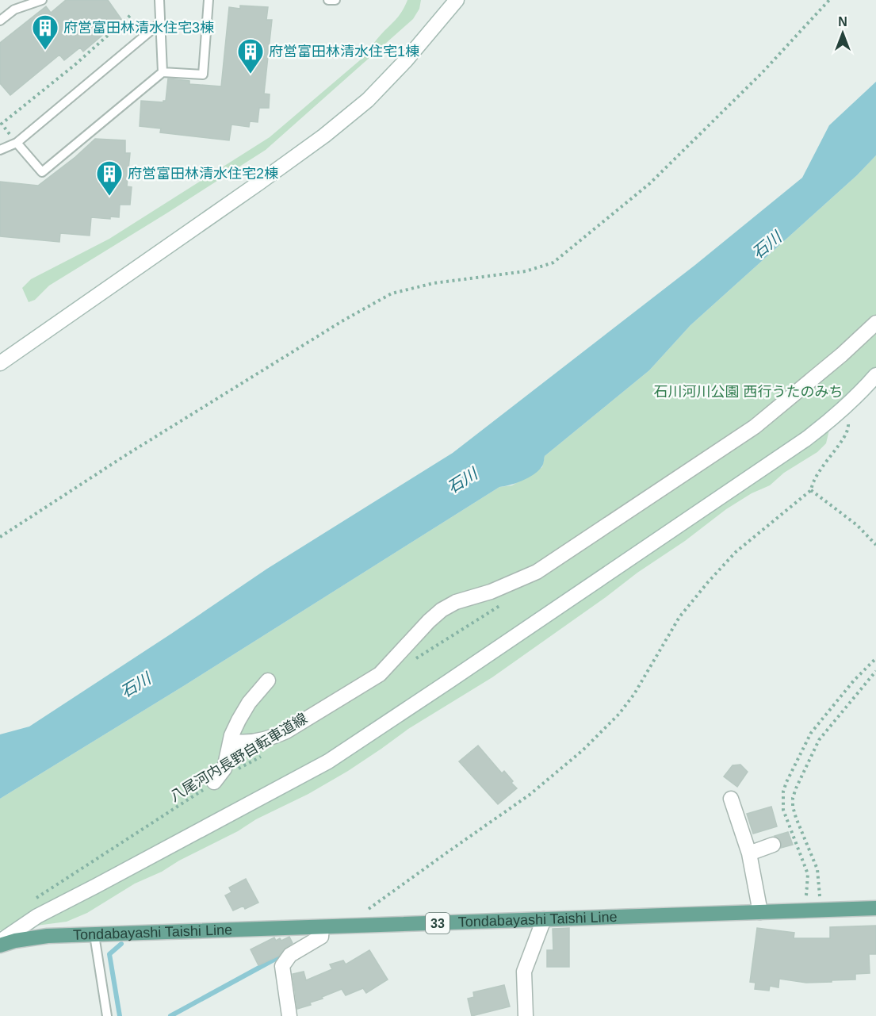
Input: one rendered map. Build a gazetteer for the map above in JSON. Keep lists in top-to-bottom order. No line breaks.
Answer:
{"streets":{"main road":["Tondabayashi Taishi Line","33"],"path":["八尾河内長野自転車道線"]},"water":["石川"],"parks":["石川河川公園 西行うたのみち"],"places":{"building":["府営富田林清水住宅3棟","府営富田林清水住宅1棟","府営富田林清水住宅2棟"]},"north":"top"}
